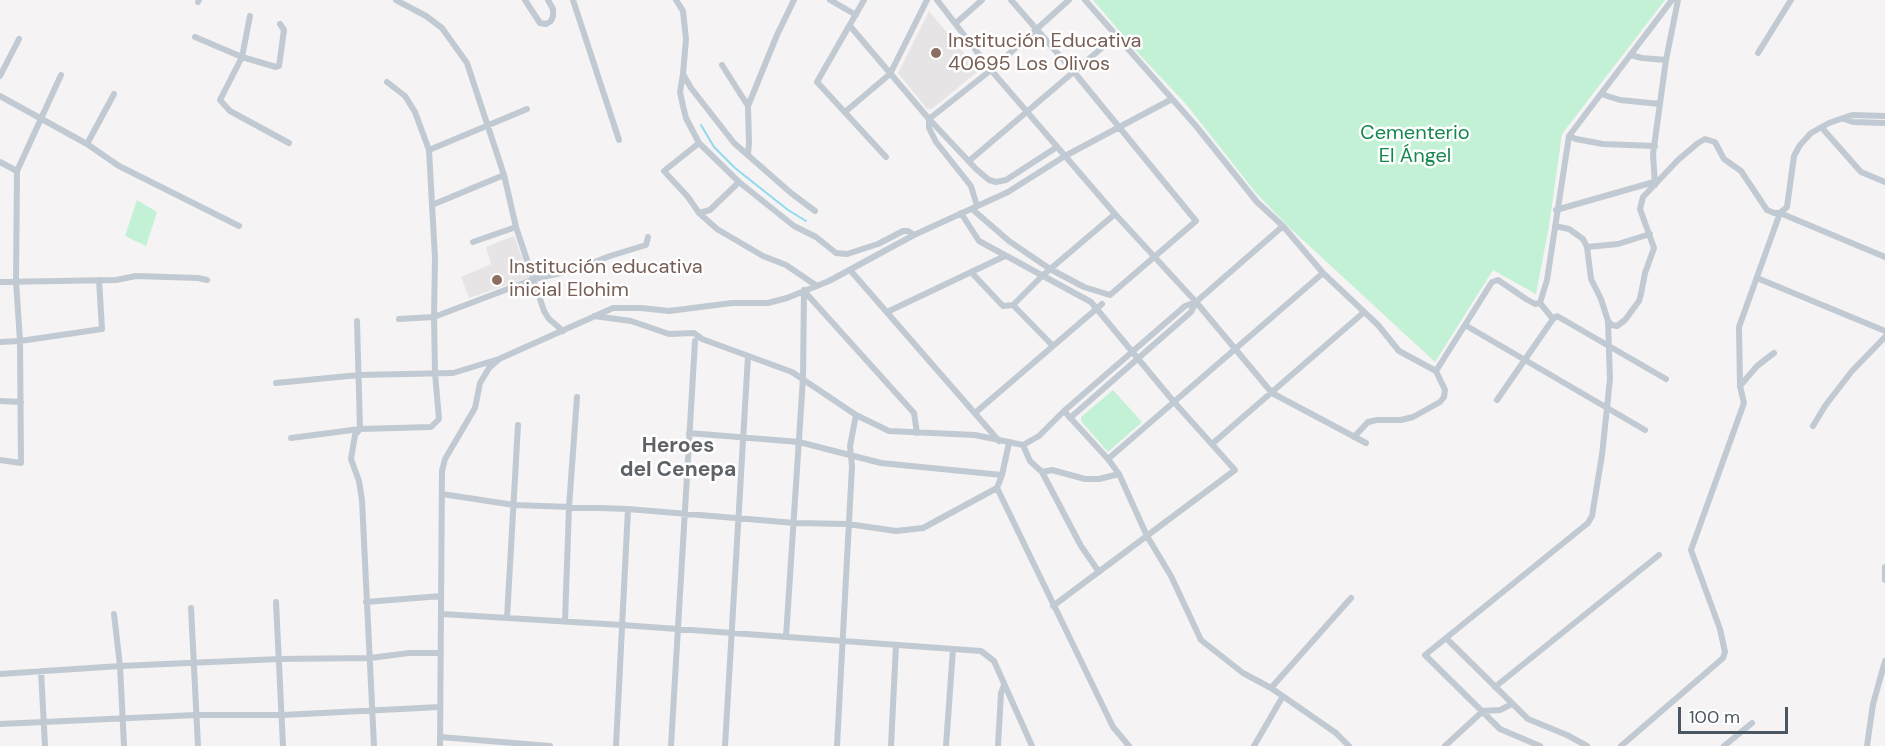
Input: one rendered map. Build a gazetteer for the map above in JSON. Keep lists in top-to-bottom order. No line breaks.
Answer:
{"districts":["Heroes del Cenepa"],"parks":["Cementerio El Ángel"],"places":["Institución Educativa 40695 Los Olivos","Institución educativa inicial Elohim"],"scale_bar":"100 m"}
